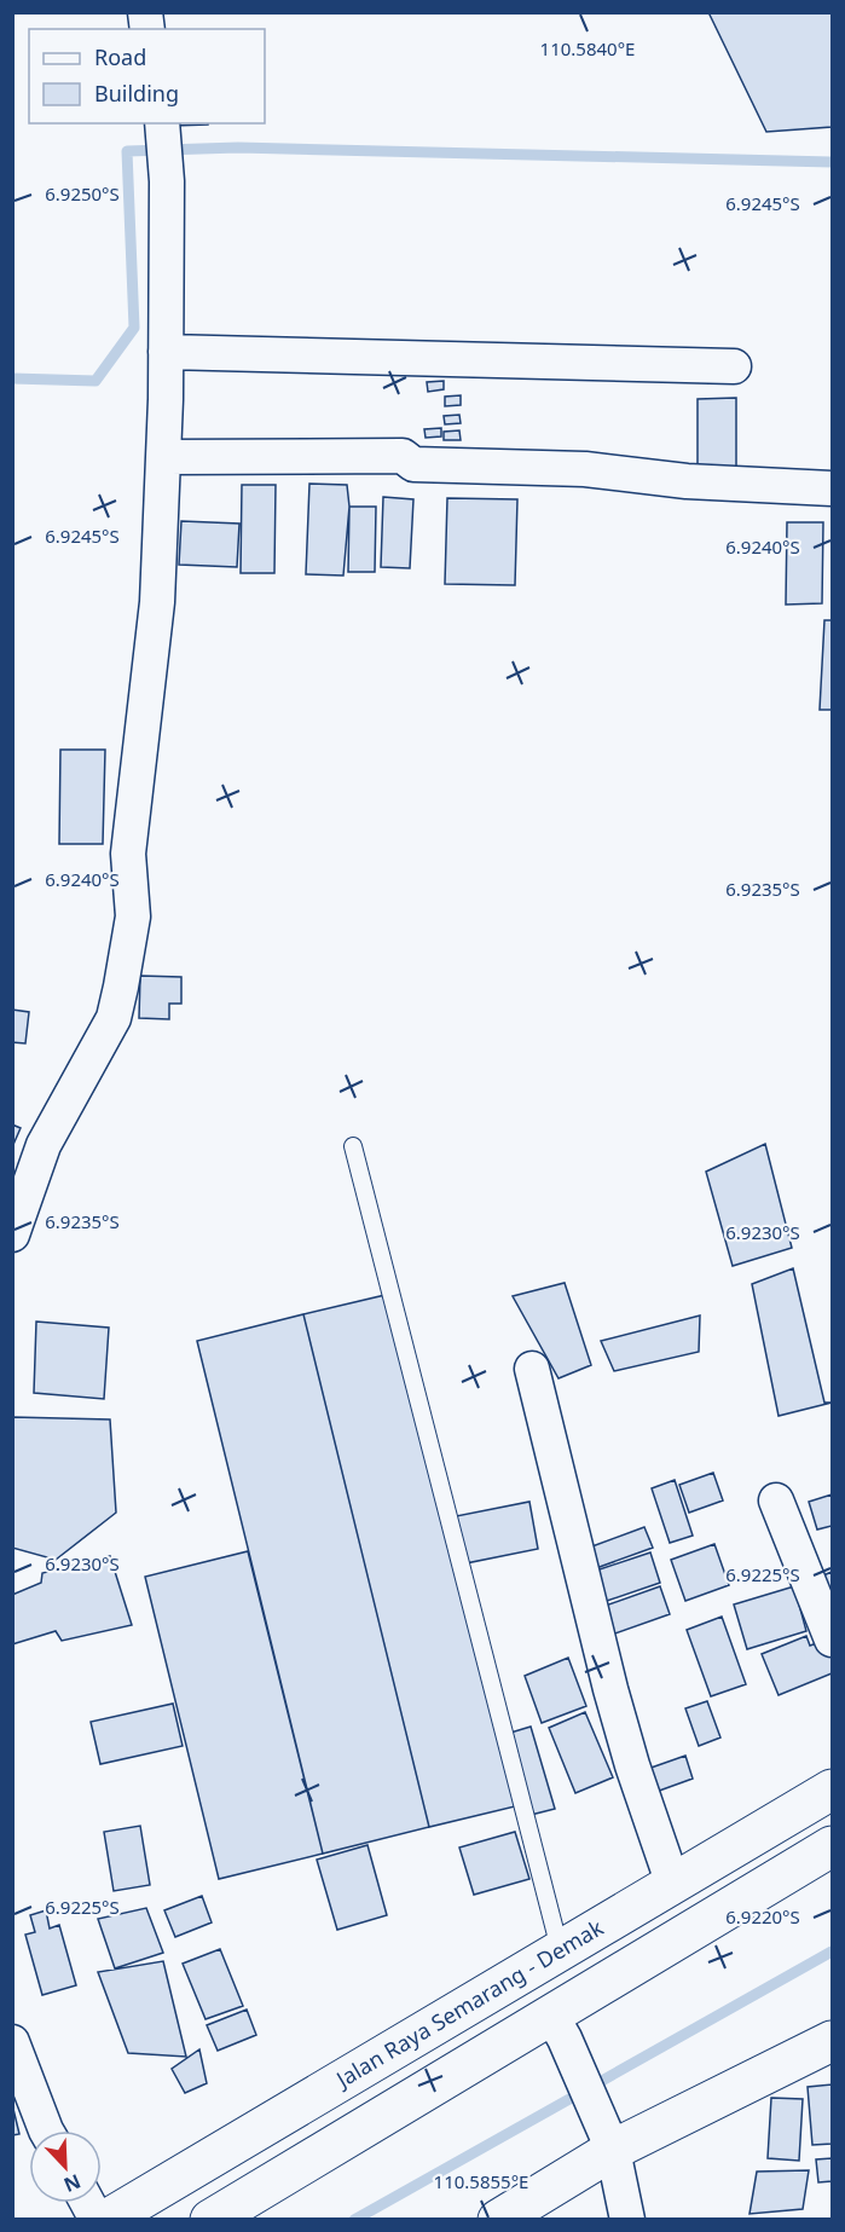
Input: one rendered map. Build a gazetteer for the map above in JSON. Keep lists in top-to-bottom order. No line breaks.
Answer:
{"streets":{"main road":["Jalan Raya Semarang - Demak"]},"legend":["Road","Building"],"north":"bottom right","coordinates":["110.5840°E","6.9250°S","6.9245°S","6.9240°S","6.9235°S","6.9230°S","6.9225°S","6.9220°S","110.5855°E"]}
